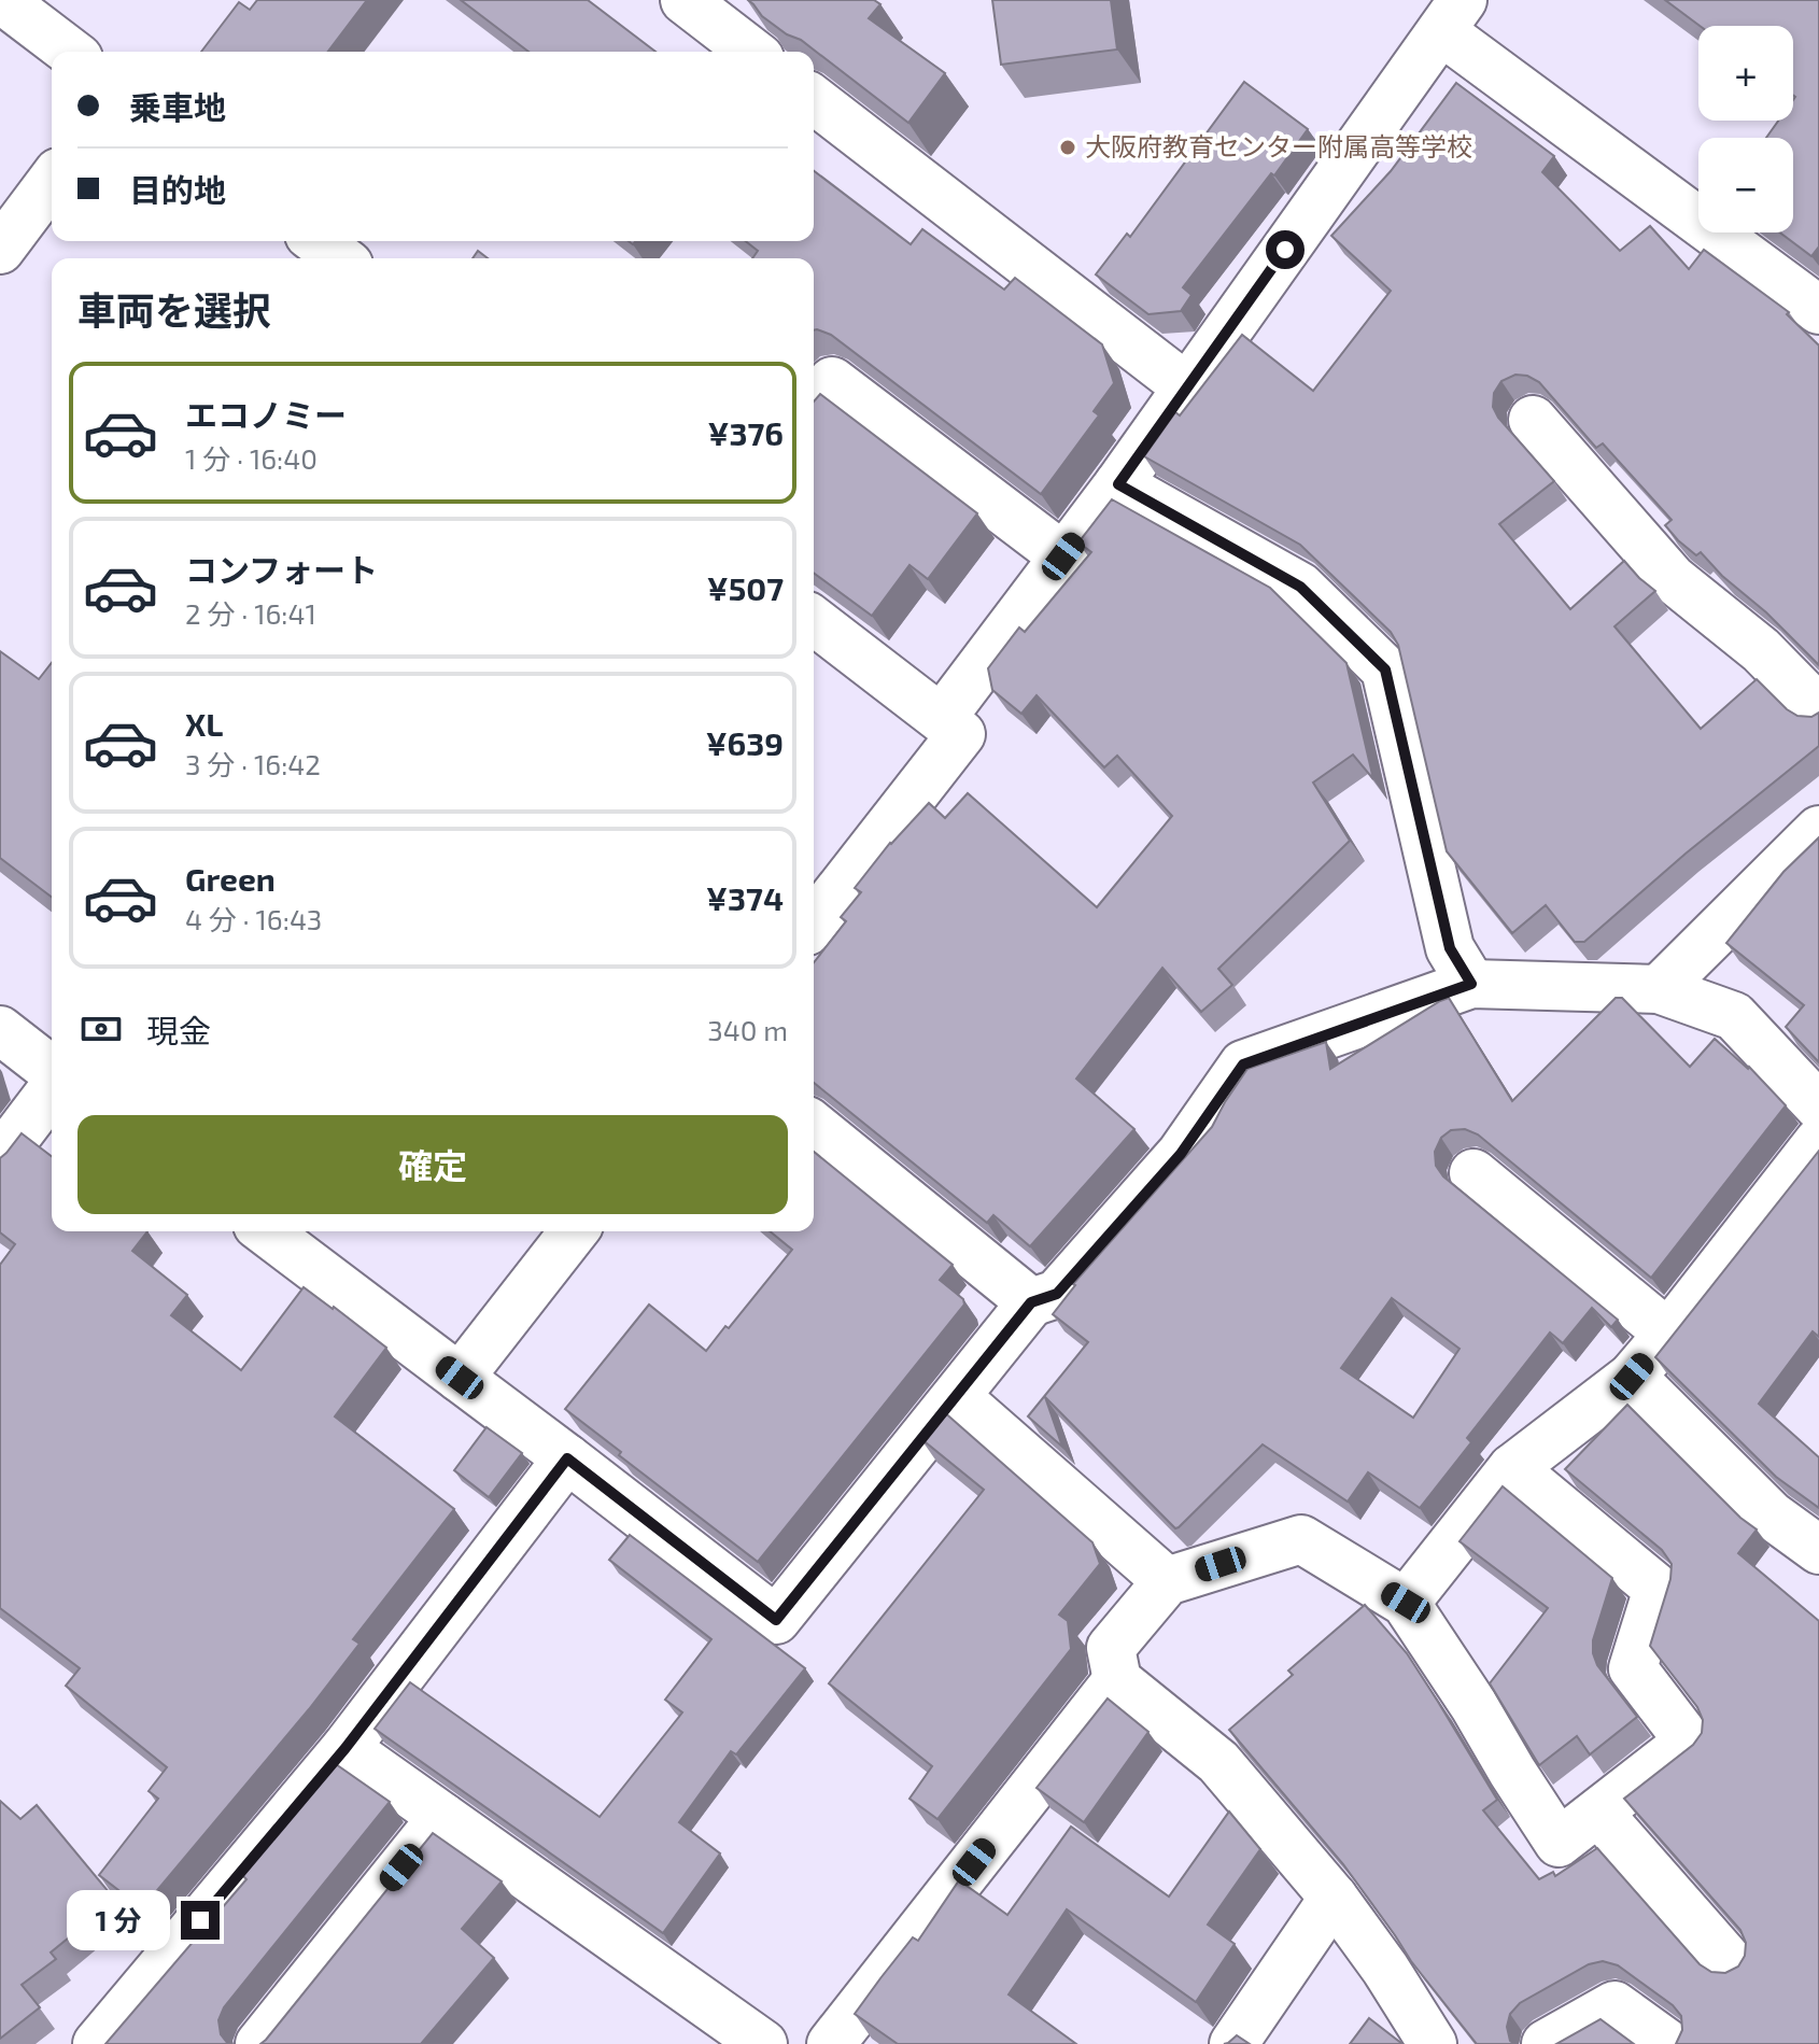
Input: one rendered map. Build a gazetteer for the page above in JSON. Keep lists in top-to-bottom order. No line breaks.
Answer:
{"places":["大阪府教育センター附属高等学校"],"page":{"map_buttons":["+","−"],"banner":["乗車地","目的地"],"heading":"車両を選択","list":[{"name":"エコノミー","note":"1 分 · 16:40","value":"¥376"},{"name":"コンフォート","note":"2 分 · 16:41","value":"¥507"},{"name":"XL","note":"3 分 · 16:42","value":"¥639"},{"name":"Green","note":"4 分 · 16:43","value":"¥374"}],"pay":["現金","340 m"],"buttons":"確定","bubble":"1 分"}}
